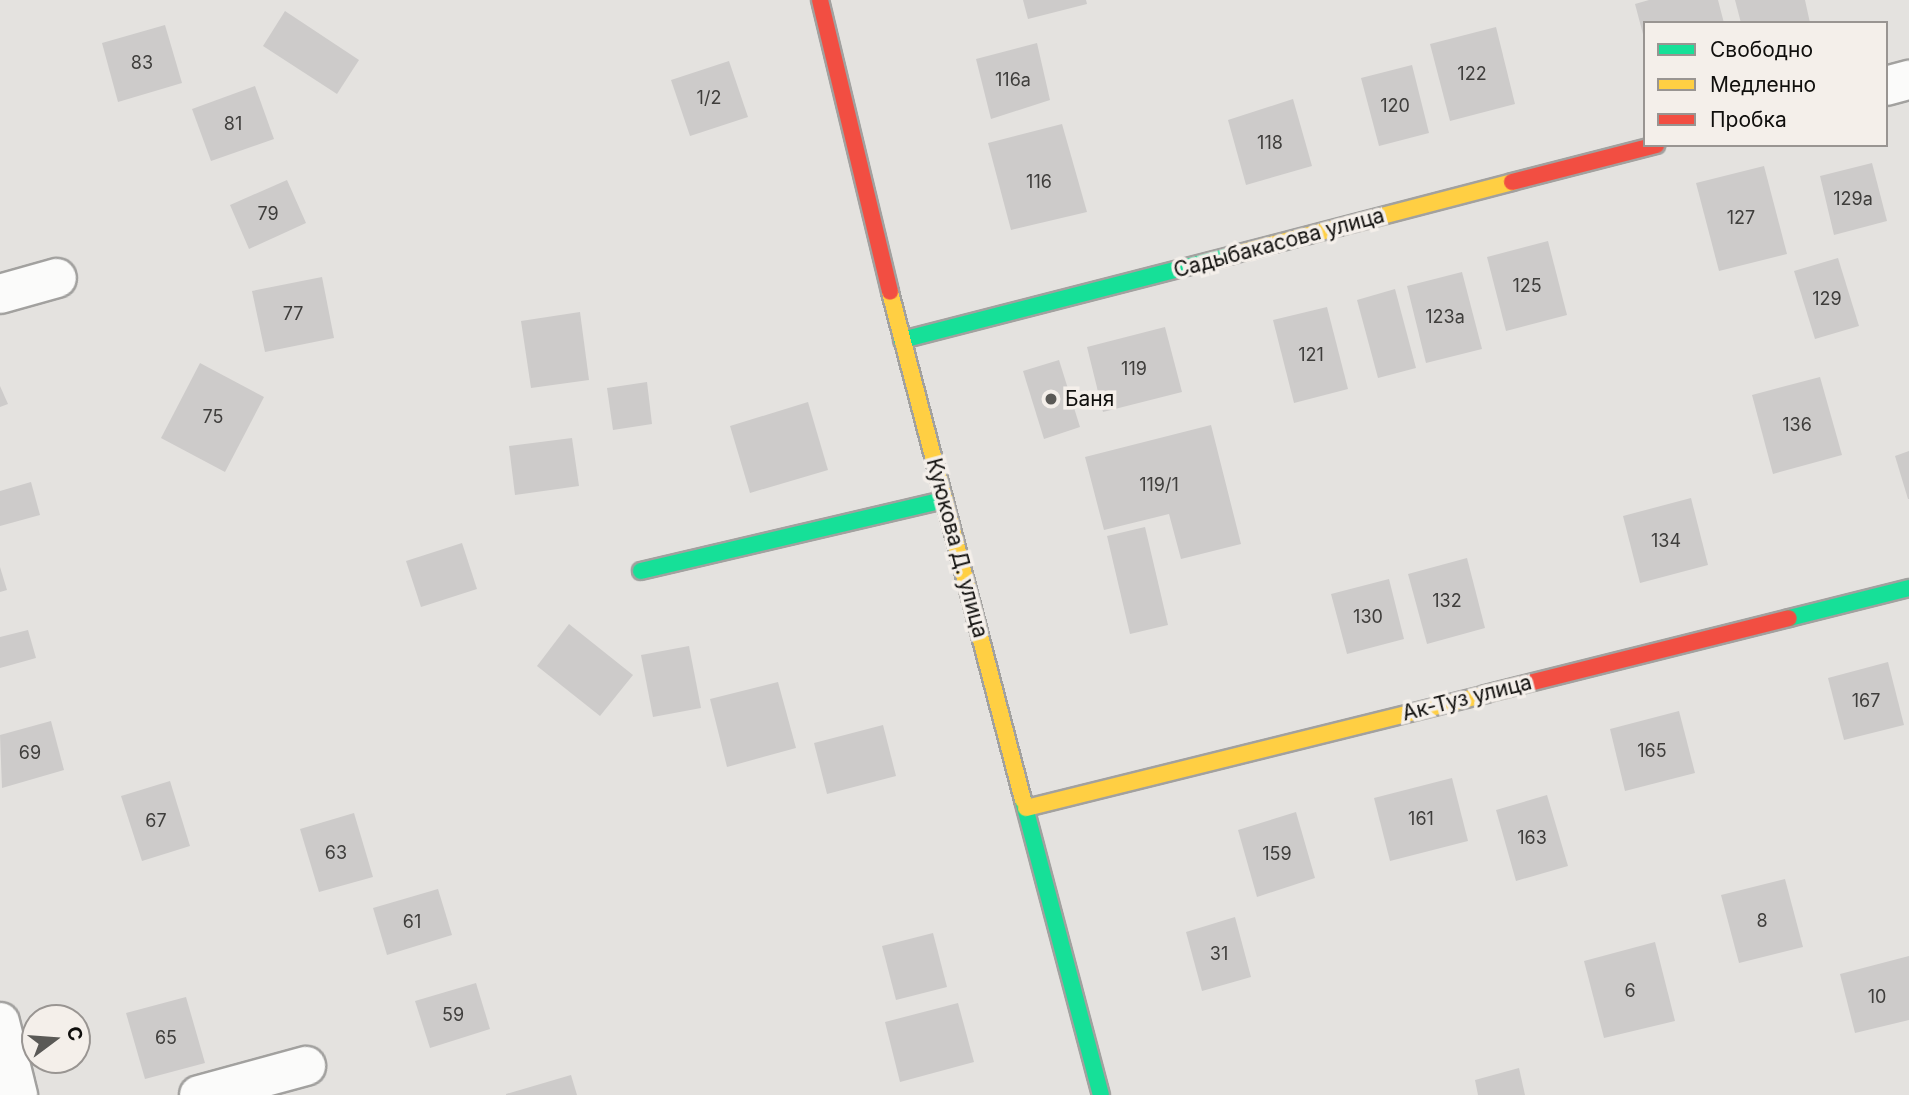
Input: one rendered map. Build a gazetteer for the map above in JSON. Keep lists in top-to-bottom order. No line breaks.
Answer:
{"streets":{"street":["Садыбакасова улица","Куюкова Д. улица","Ак-Туз улица"]},"crossings":[["Садыбакасова улица","Куюкова Д. улица"],["Куюкова Д. улица","Ак-Туз улица"]],"places":["Баня"],"house_numbers":["83","122","116а","1/2","120","81","118","116","129а","79","127","125","129","77","123а","121","119","75","136","119/1","134","132","130","167","165","69","161","67","163","63","159","8","61","31","6","10","59","65"],"legend":["Свободно","Медленно","Пробка"],"north":"right"}
